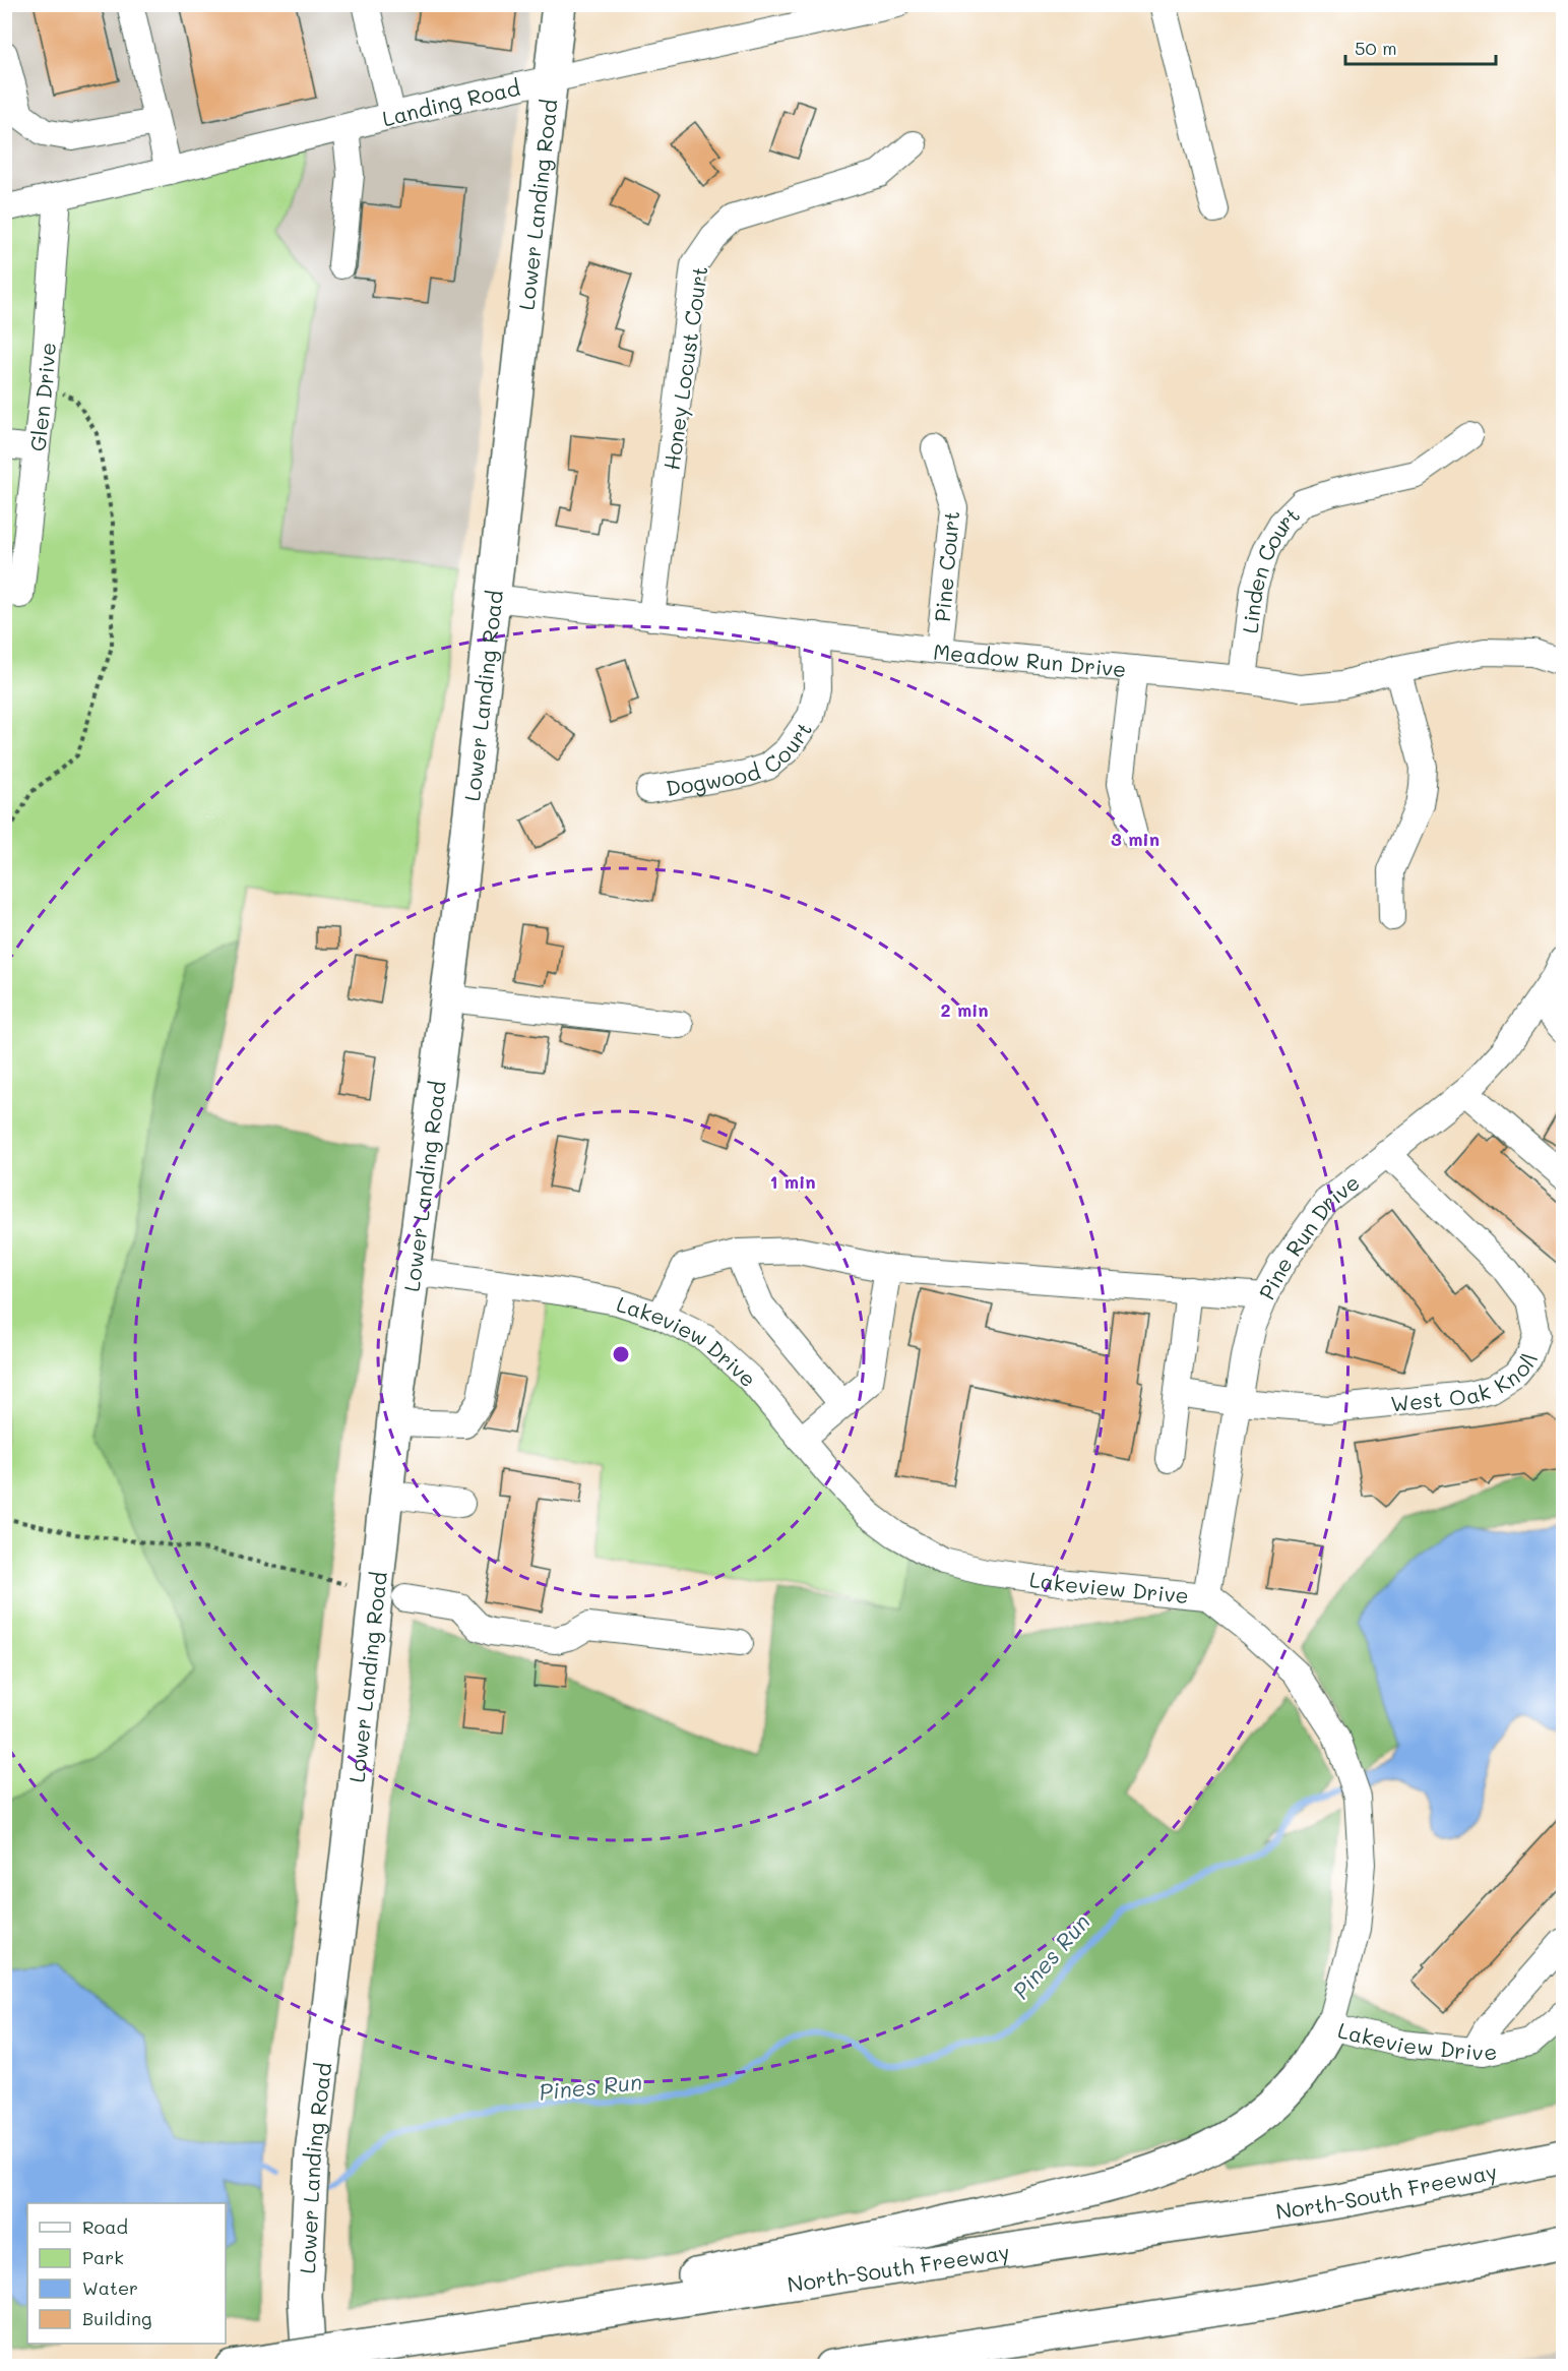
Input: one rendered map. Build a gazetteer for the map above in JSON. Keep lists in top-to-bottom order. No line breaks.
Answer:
{"streets":{"main road":["Lower Landing Road","North-South Freeway"],"street":["Landing Road","Honey Locust Court","Glen Drive","Pine Court","Linden Court","Meadow Run Drive","Dogwood Court","Pine Run Drive","Lakeview Drive","West Oak Knoll"]},"crossings":[["Landing Road","Lower Landing Road"],["Landing Road","Glen Drive"],["Lower Landing Road","Meadow Run Drive"],["Lower Landing Road","Lakeview Drive"],["Lower Landing Road","North-South Freeway"],["Honey Locust Court","Meadow Run Drive"],["Pine Court","Meadow Run Drive"],["Linden Court","Meadow Run Drive"],["Meadow Run Drive","Dogwood Court"],["Pine Run Drive","Lakeview Drive"],["Pine Run Drive","West Oak Knoll"]],"water":["Pines Run"],"legend":["Road","Park","Water","Building"],"scale_bar":"50 m","rings":["3 min","2 min","1 min"]}
